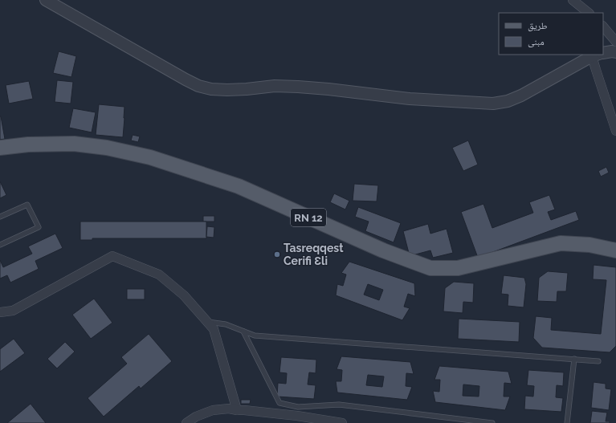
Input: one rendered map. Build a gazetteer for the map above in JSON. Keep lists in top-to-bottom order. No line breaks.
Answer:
{"streets":{"main road":["RN 12"]},"places":["Tasreqqest Cerifi Ɛli"],"legend":["طريق","مبنى"]}
